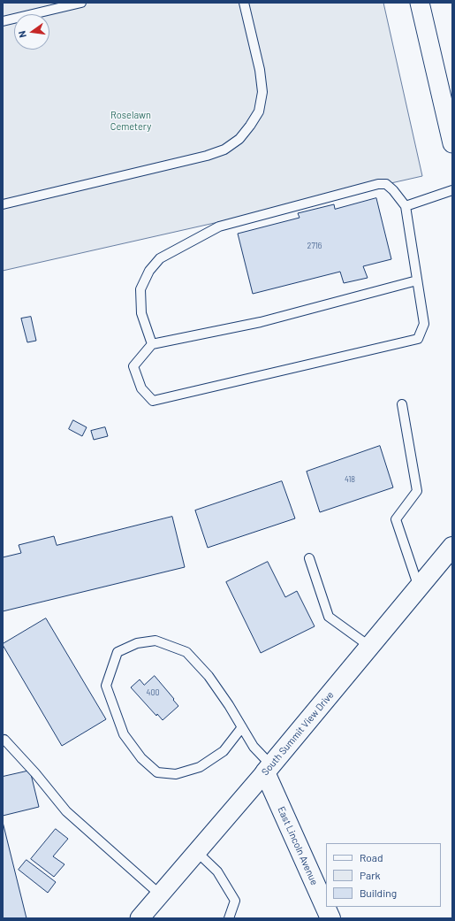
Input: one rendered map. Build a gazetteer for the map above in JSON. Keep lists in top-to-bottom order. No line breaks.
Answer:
{"streets":{"street":["South Summit View Drive","East Lincoln Avenue"]},"crossings":[["South Summit View Drive","East Lincoln Avenue"]],"parks":["Roselawn Cemetery"],"house_numbers":["2716","418","400"],"legend":["Road","Park","Building"],"north":"left"}
